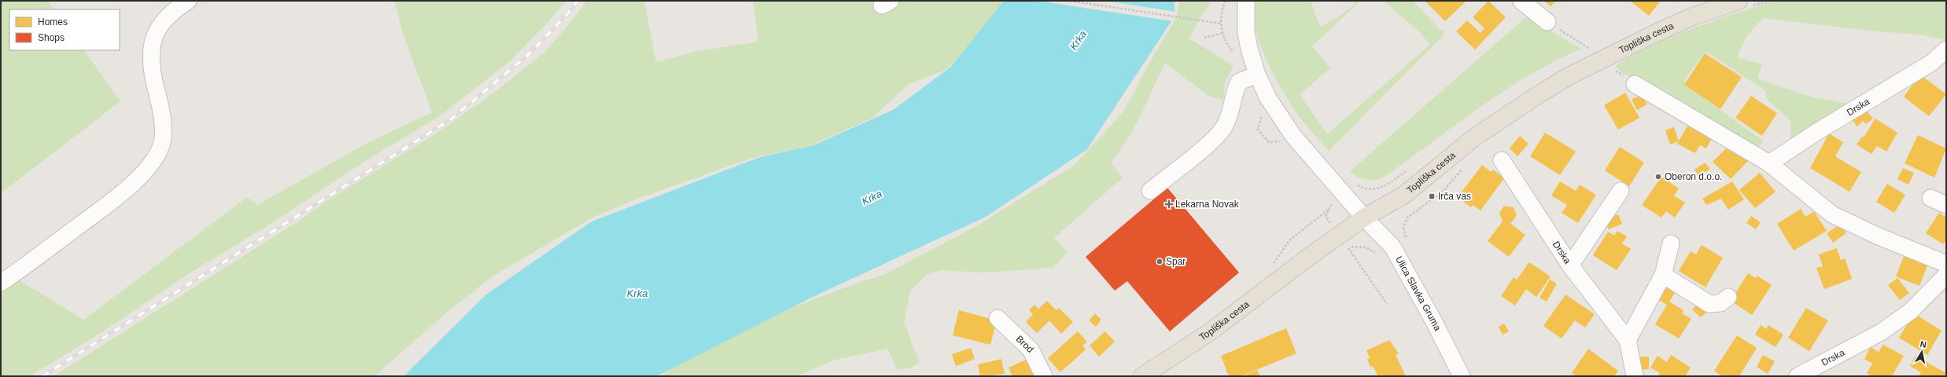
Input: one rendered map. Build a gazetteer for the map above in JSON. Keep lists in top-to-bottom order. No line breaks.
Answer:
{"streets":{"main road":["Topliška cesta"],"street":["Drska","Ulica Slavka Gruma","Brod"]},"crossings":[["Topliška cesta","Ulica Slavka Gruma"]],"water":["Krka"],"places":{"other":["Oberon d.o.o.","Spar"],"transit":["Irča vas"],"health":["Lekarna Novak"]},"legend":["Homes","Shops"],"north":"top"}
